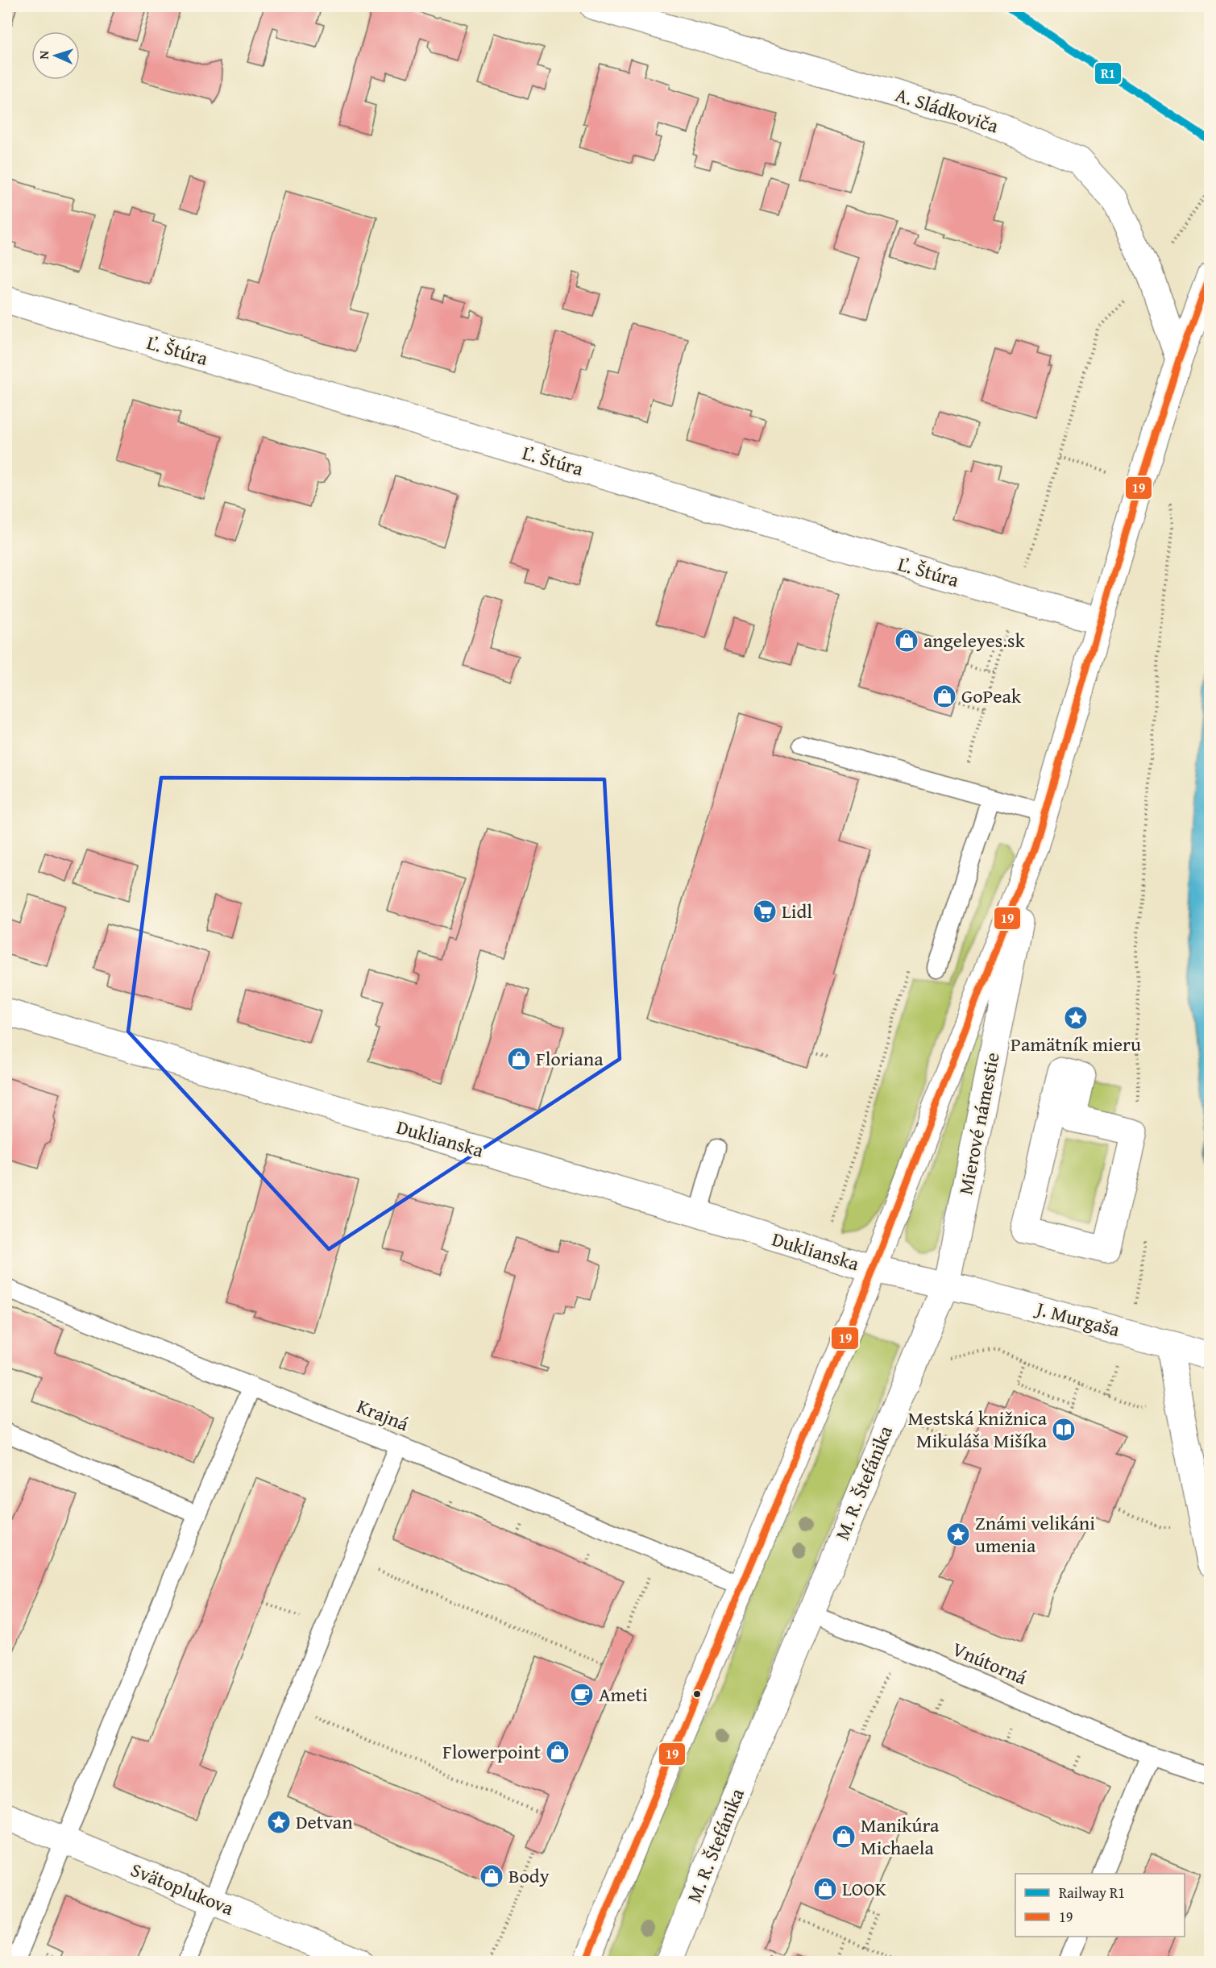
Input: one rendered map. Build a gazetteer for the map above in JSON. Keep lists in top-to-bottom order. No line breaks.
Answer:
{"streets":{"street":["A. Sládkoviča","Ľ. Štúra","Mierové námestie","Duklianska","J. Murgaša","M. R. Štefánika","Svätoplukova"],"lane":["Krajná","Vnútorná"]},"crossings":[["A. Sládkoviča","Mierové námestie"],["Ľ. Štúra","Mierové námestie"],["Mierové námestie","Duklianska"],["Mierové námestie","J. Murgaša"],["Mierové námestie","M. R. Štefánika"],["J. Murgaša","M. R. Štefánika"],["M. R. Štefánika","Vnútorná"]],"places":{"shop":["angeleyes.sk","GoPeak","Floriana","Flowerpoint","Manikúra Michaela","Body","LOOK"],"supermarket":["Lidl"],"place":["Pamätník mieru","Známi velikáni umenia","Detvan"],"library":["Mestská knižnica Mikuláša Mišíka"],"cafe":["Ameti"]},"lines":["rail line R1","transit line 19"],"legend":["Railway R1","19"],"north":"left"}
